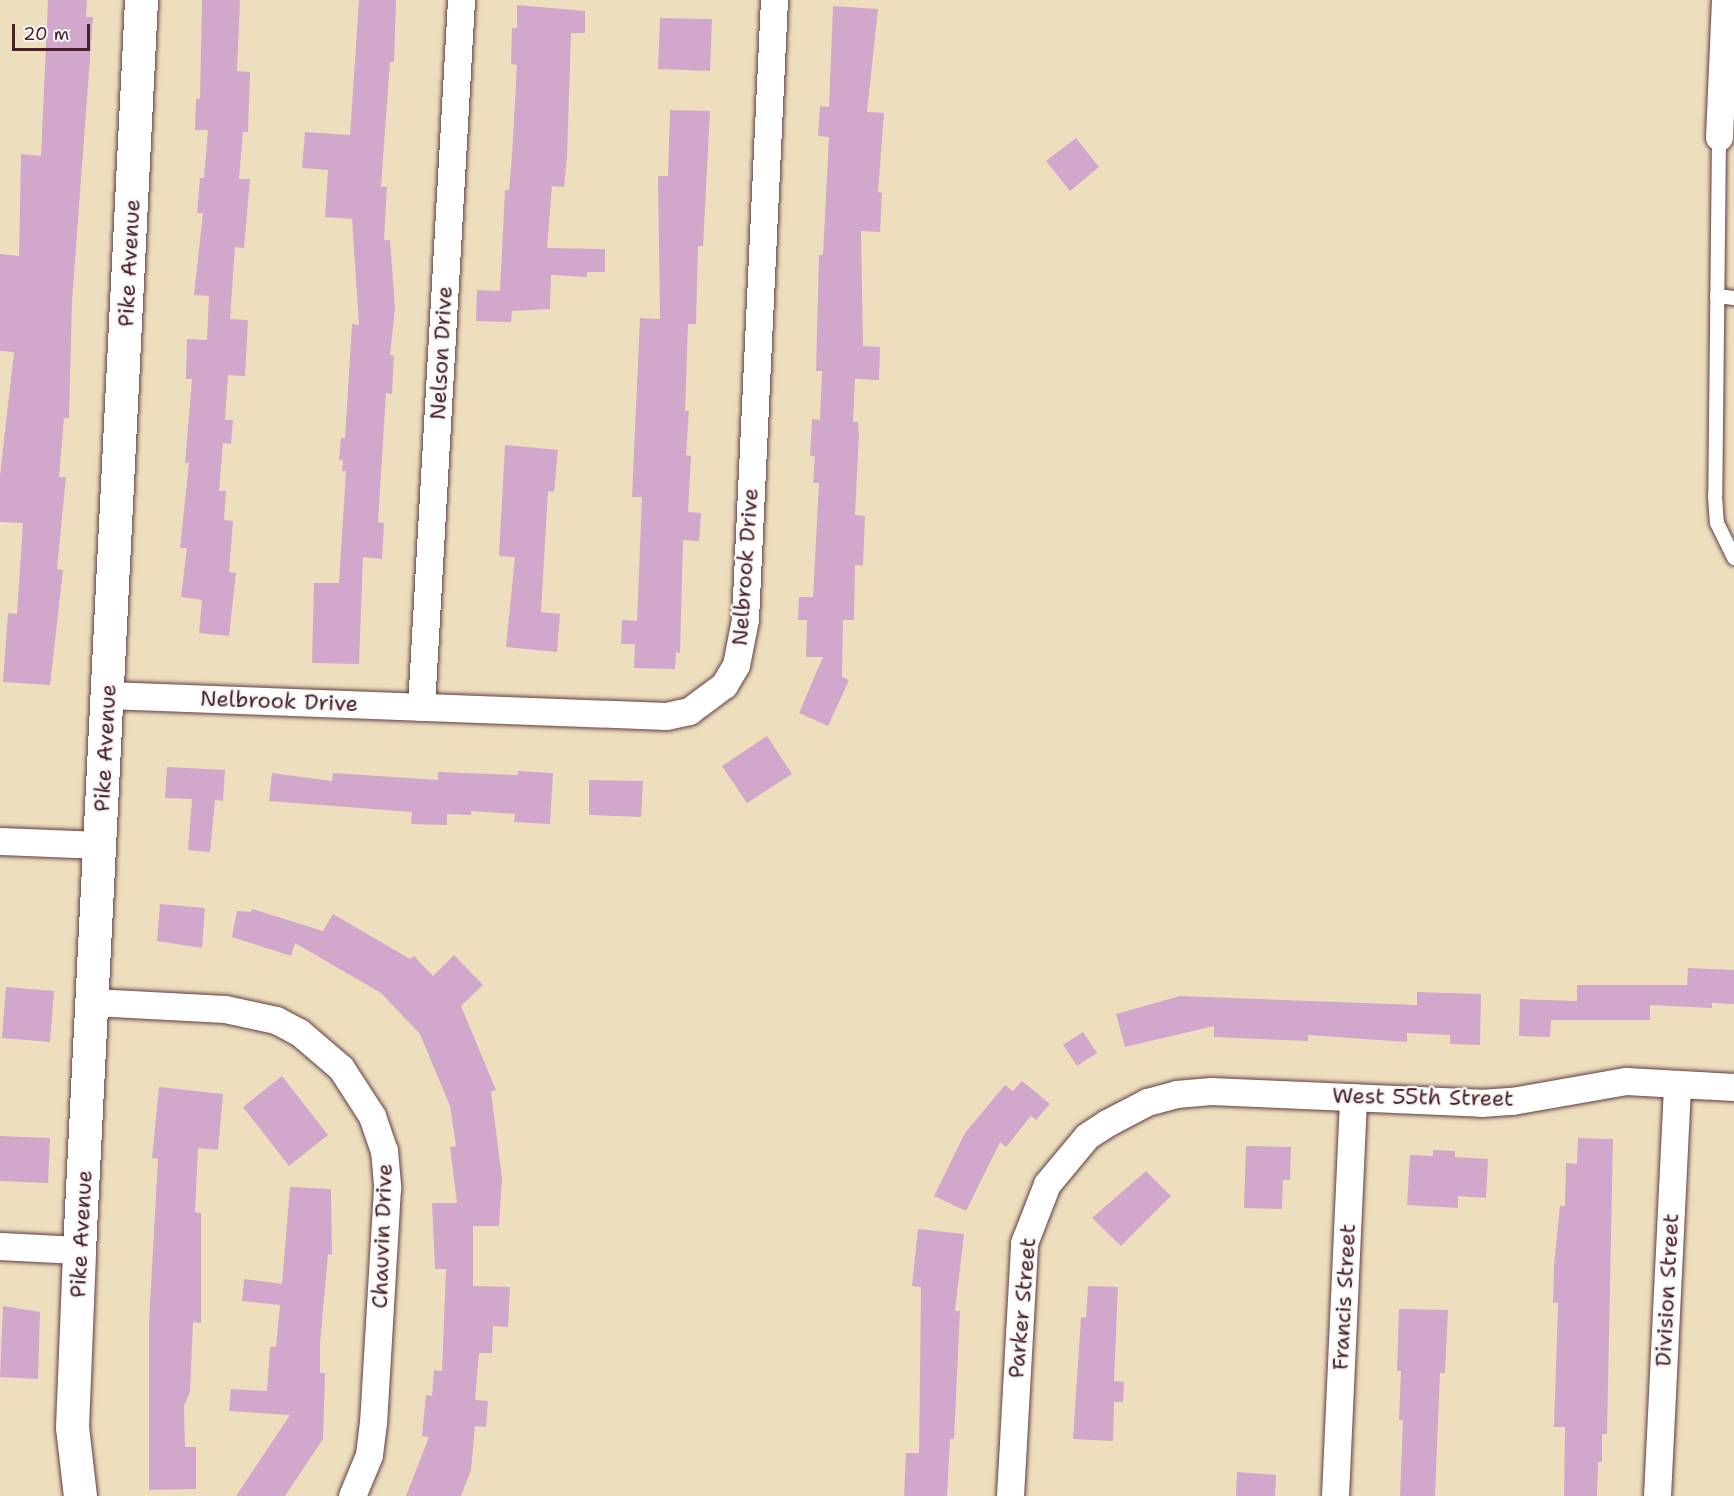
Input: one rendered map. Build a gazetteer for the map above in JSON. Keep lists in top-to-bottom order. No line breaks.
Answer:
{"streets":{"street":["Pike Avenue","Nelson Drive","Nelbrook Drive","West 55th Street","Chauvin Drive","Division Street","Francis Street","Parker Street"]},"crossings":[["Pike Avenue","Nelbrook Drive"],["Pike Avenue","Chauvin Drive"],["Nelson Drive","Nelbrook Drive"],["West 55th Street","Division Street"],["West 55th Street","Francis Street"],["West 55th Street","Parker Street"]],"scale_bar":"20 m"}
